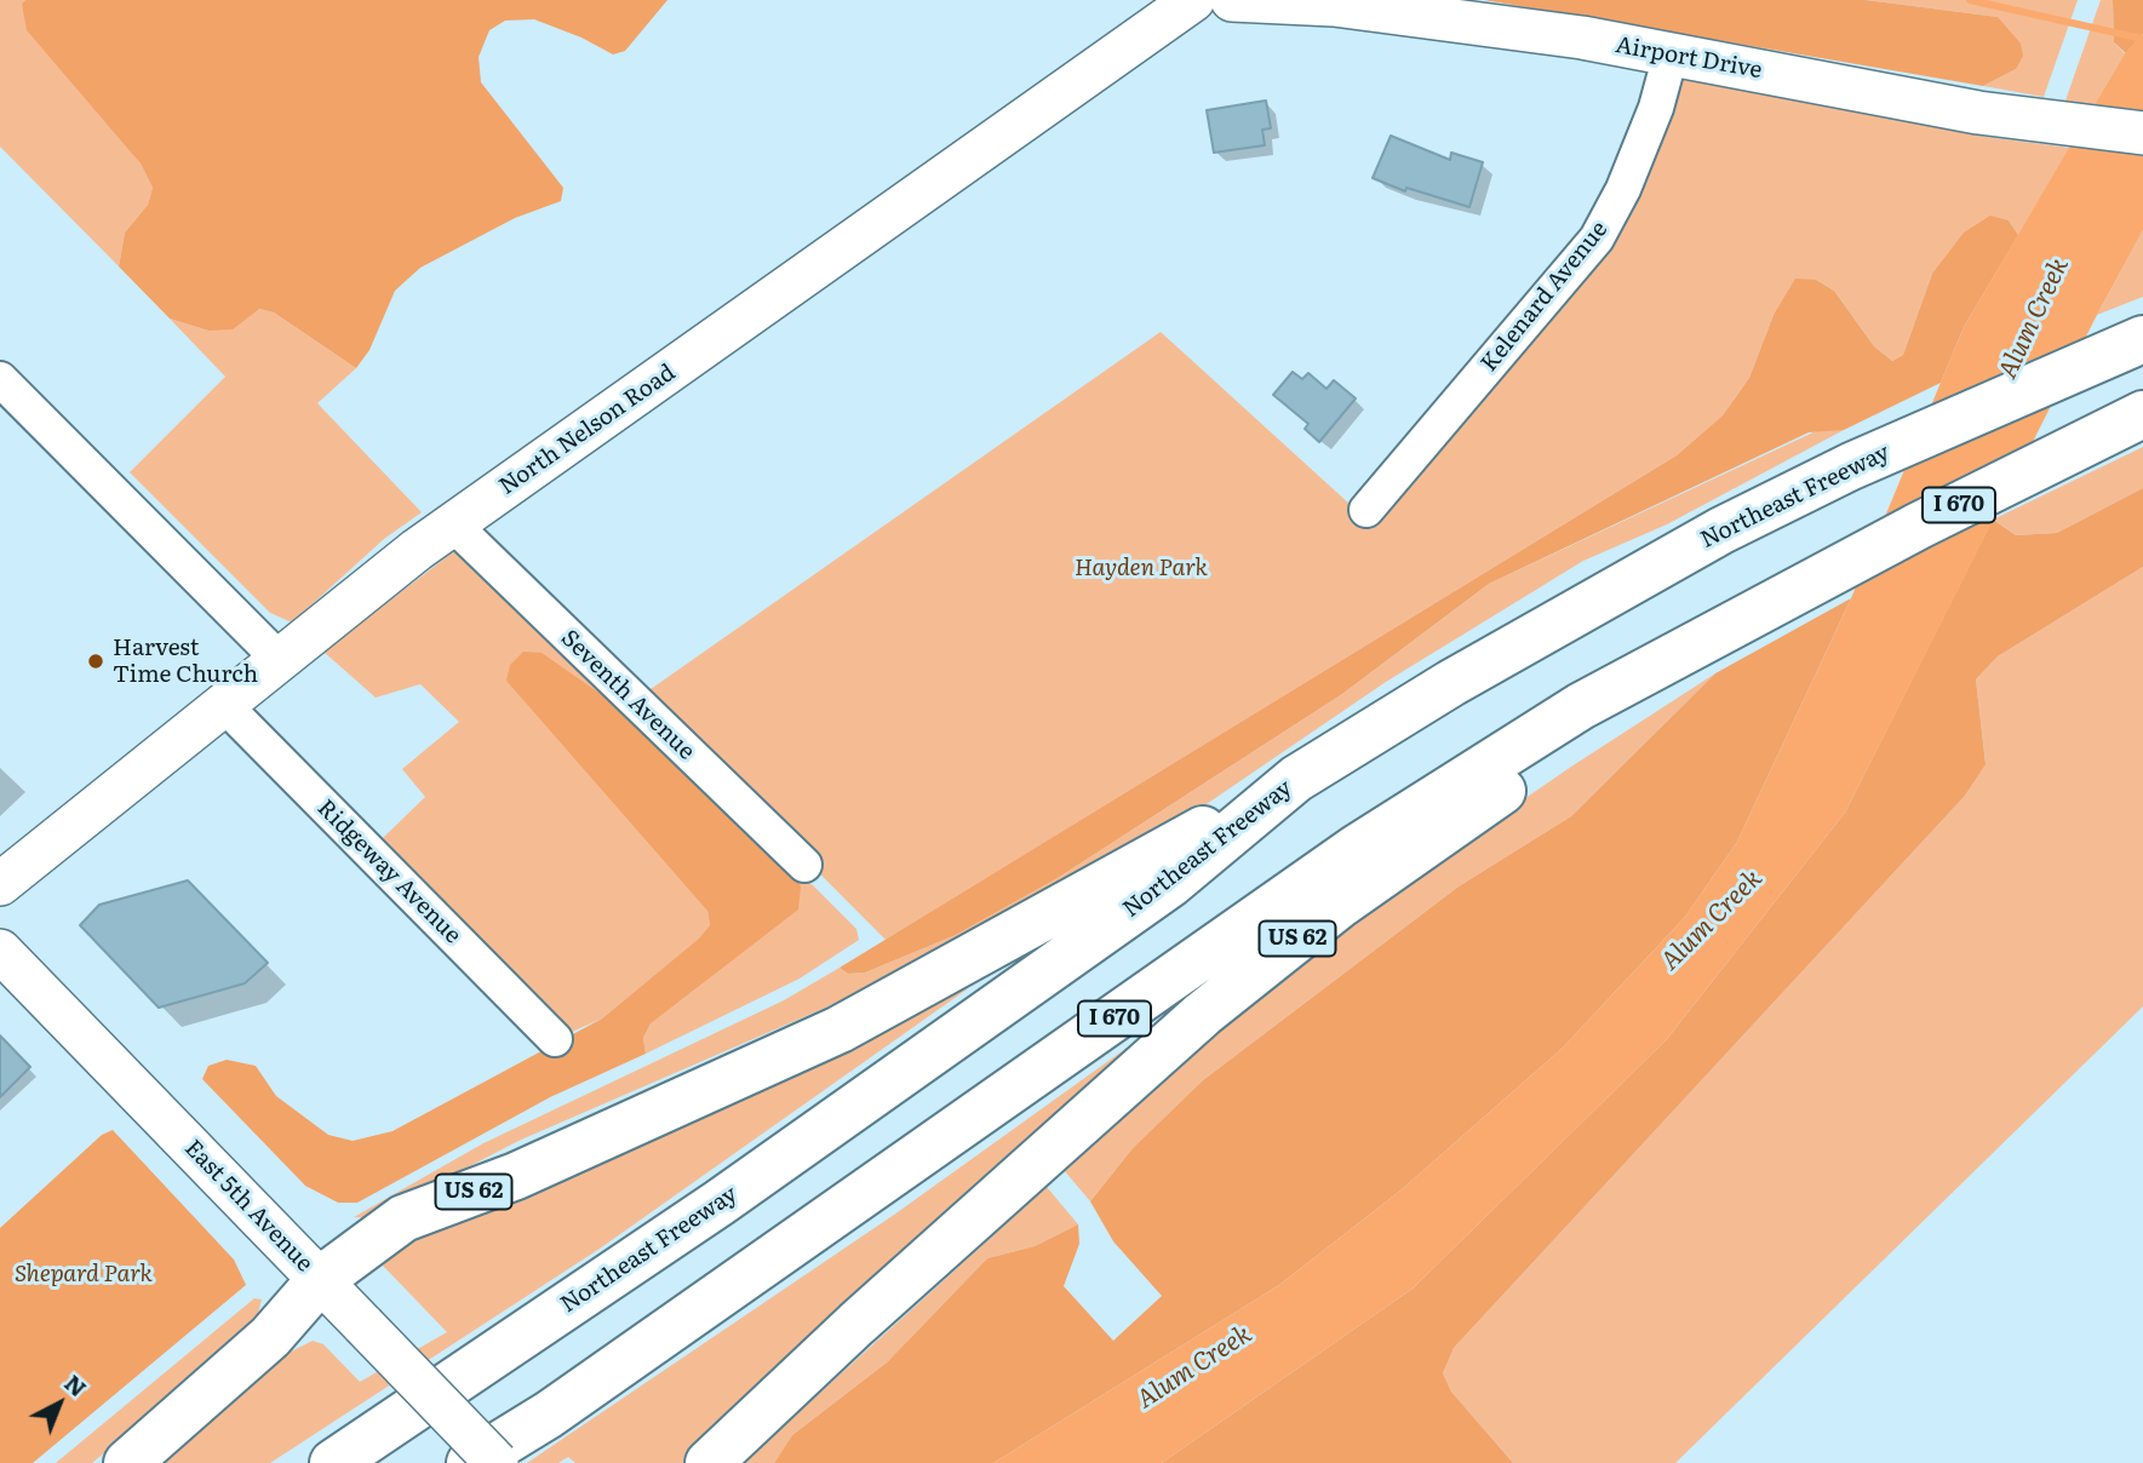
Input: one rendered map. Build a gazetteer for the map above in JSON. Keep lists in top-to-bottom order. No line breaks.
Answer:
{"streets":{"highway":["Northeast Freeway","I 670","US 62"],"main road":["Airport Drive","North Nelson Road","East 5th Avenue"],"street":["Kelenard Avenue","Seventh Avenue","Ridgeway Avenue"]},"crossings":[["Airport Drive","Kelenard Avenue"],["North Nelson Road","Seventh Avenue"],["North Nelson Road","Ridgeway Avenue"],["Northeast Freeway","US 62"],["I 670","US 62"],["US 62","East 5th Avenue"]],"water":["Alum Creek"],"parks":["Hayden Park","Shepard Park"],"places":["Harvest Time Church"],"north":"top right"}
